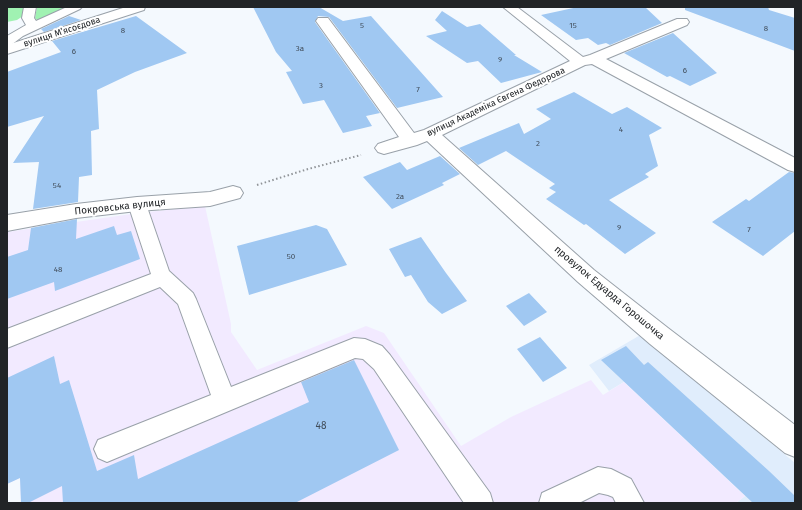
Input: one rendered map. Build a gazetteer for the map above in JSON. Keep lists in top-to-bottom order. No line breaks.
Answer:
{"streets":{"street":["вулиця Мʼясоєдова","вулиця Академіка Євгена Федорова","Покровська вулиця","провулок Едуарда Горошочка"]},"crossings":[["вулиця Академіка Євгена Федорова","провулок Едуарда Горошочка"]],"house_numbers":["5","15","8","8","3а","6","9","6","3","7","4","2","54","2а","9","7","50","48","48"]}
